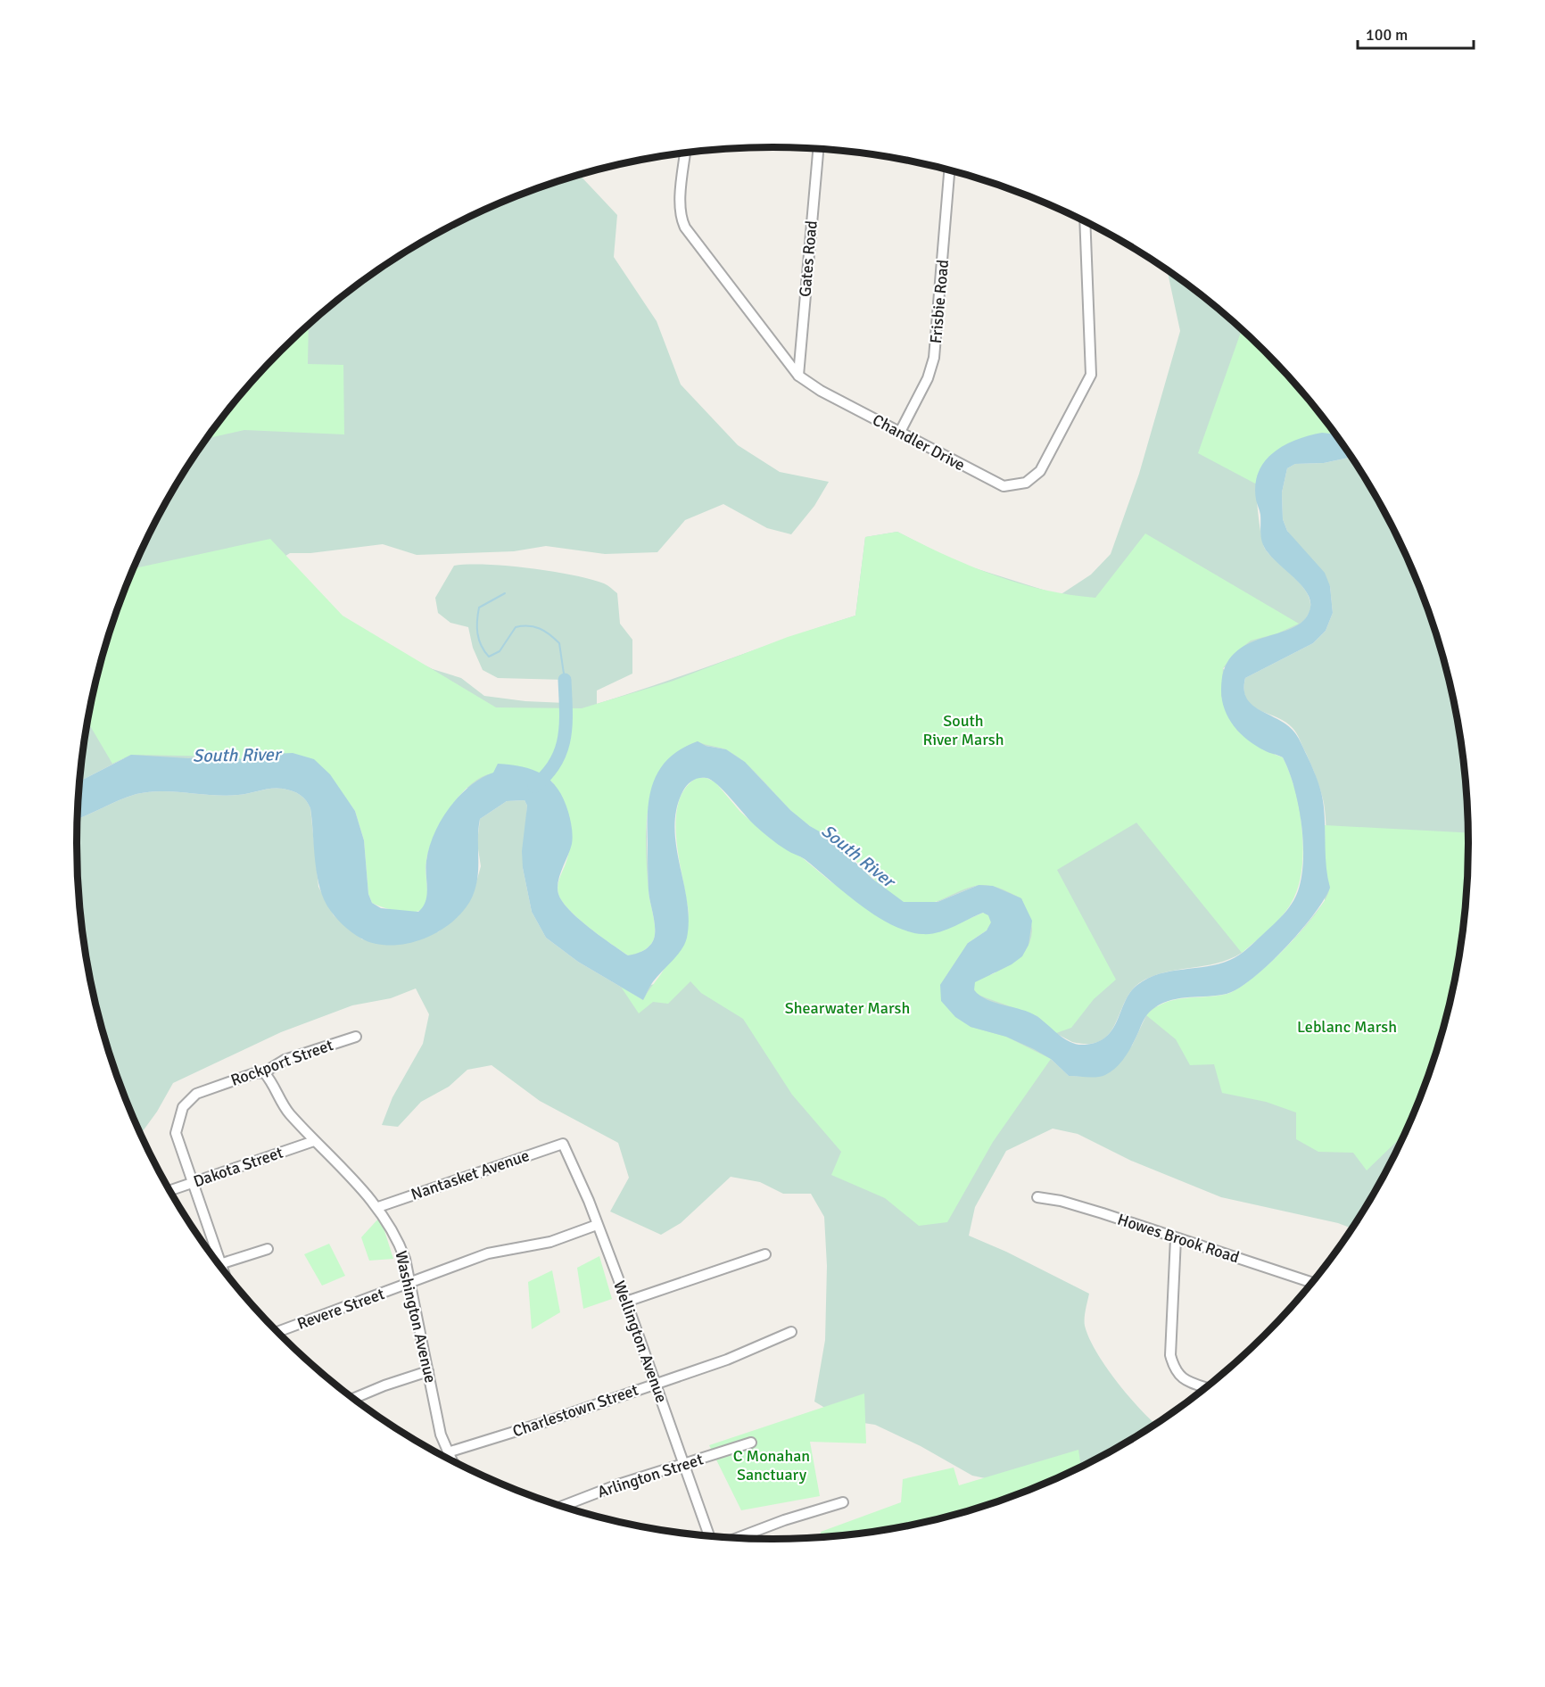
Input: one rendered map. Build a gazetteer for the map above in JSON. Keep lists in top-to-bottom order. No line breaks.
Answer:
{"streets":{"street":["Gates Road","Frisbie Road","Chandler Drive","Rockport Street","Dakota Street","Nantasket Avenue","Howes Brook Road","Revere Street","Washington Avenue","Wellington Avenue","Charlestown Street","Arlington Street"]},"crossings":[["Gates Road","Chandler Drive"],["Frisbie Road","Chandler Drive"],["Rockport Street","Dakota Street"],["Rockport Street","Washington Avenue"],["Dakota Street","Washington Avenue"],["Nantasket Avenue","Washington Avenue"],["Nantasket Avenue","Wellington Avenue"],["Revere Street","Washington Avenue"],["Revere Street","Wellington Avenue"],["Washington Avenue","Charlestown Street"],["Wellington Avenue","Charlestown Street"],["Wellington Avenue","Arlington Street"]],"water":["South River"],"parks":["South River Marsh","Shearwater Marsh","Leblanc Marsh","C Monahan Sanctuary"],"scale_bar":"100 m"}
